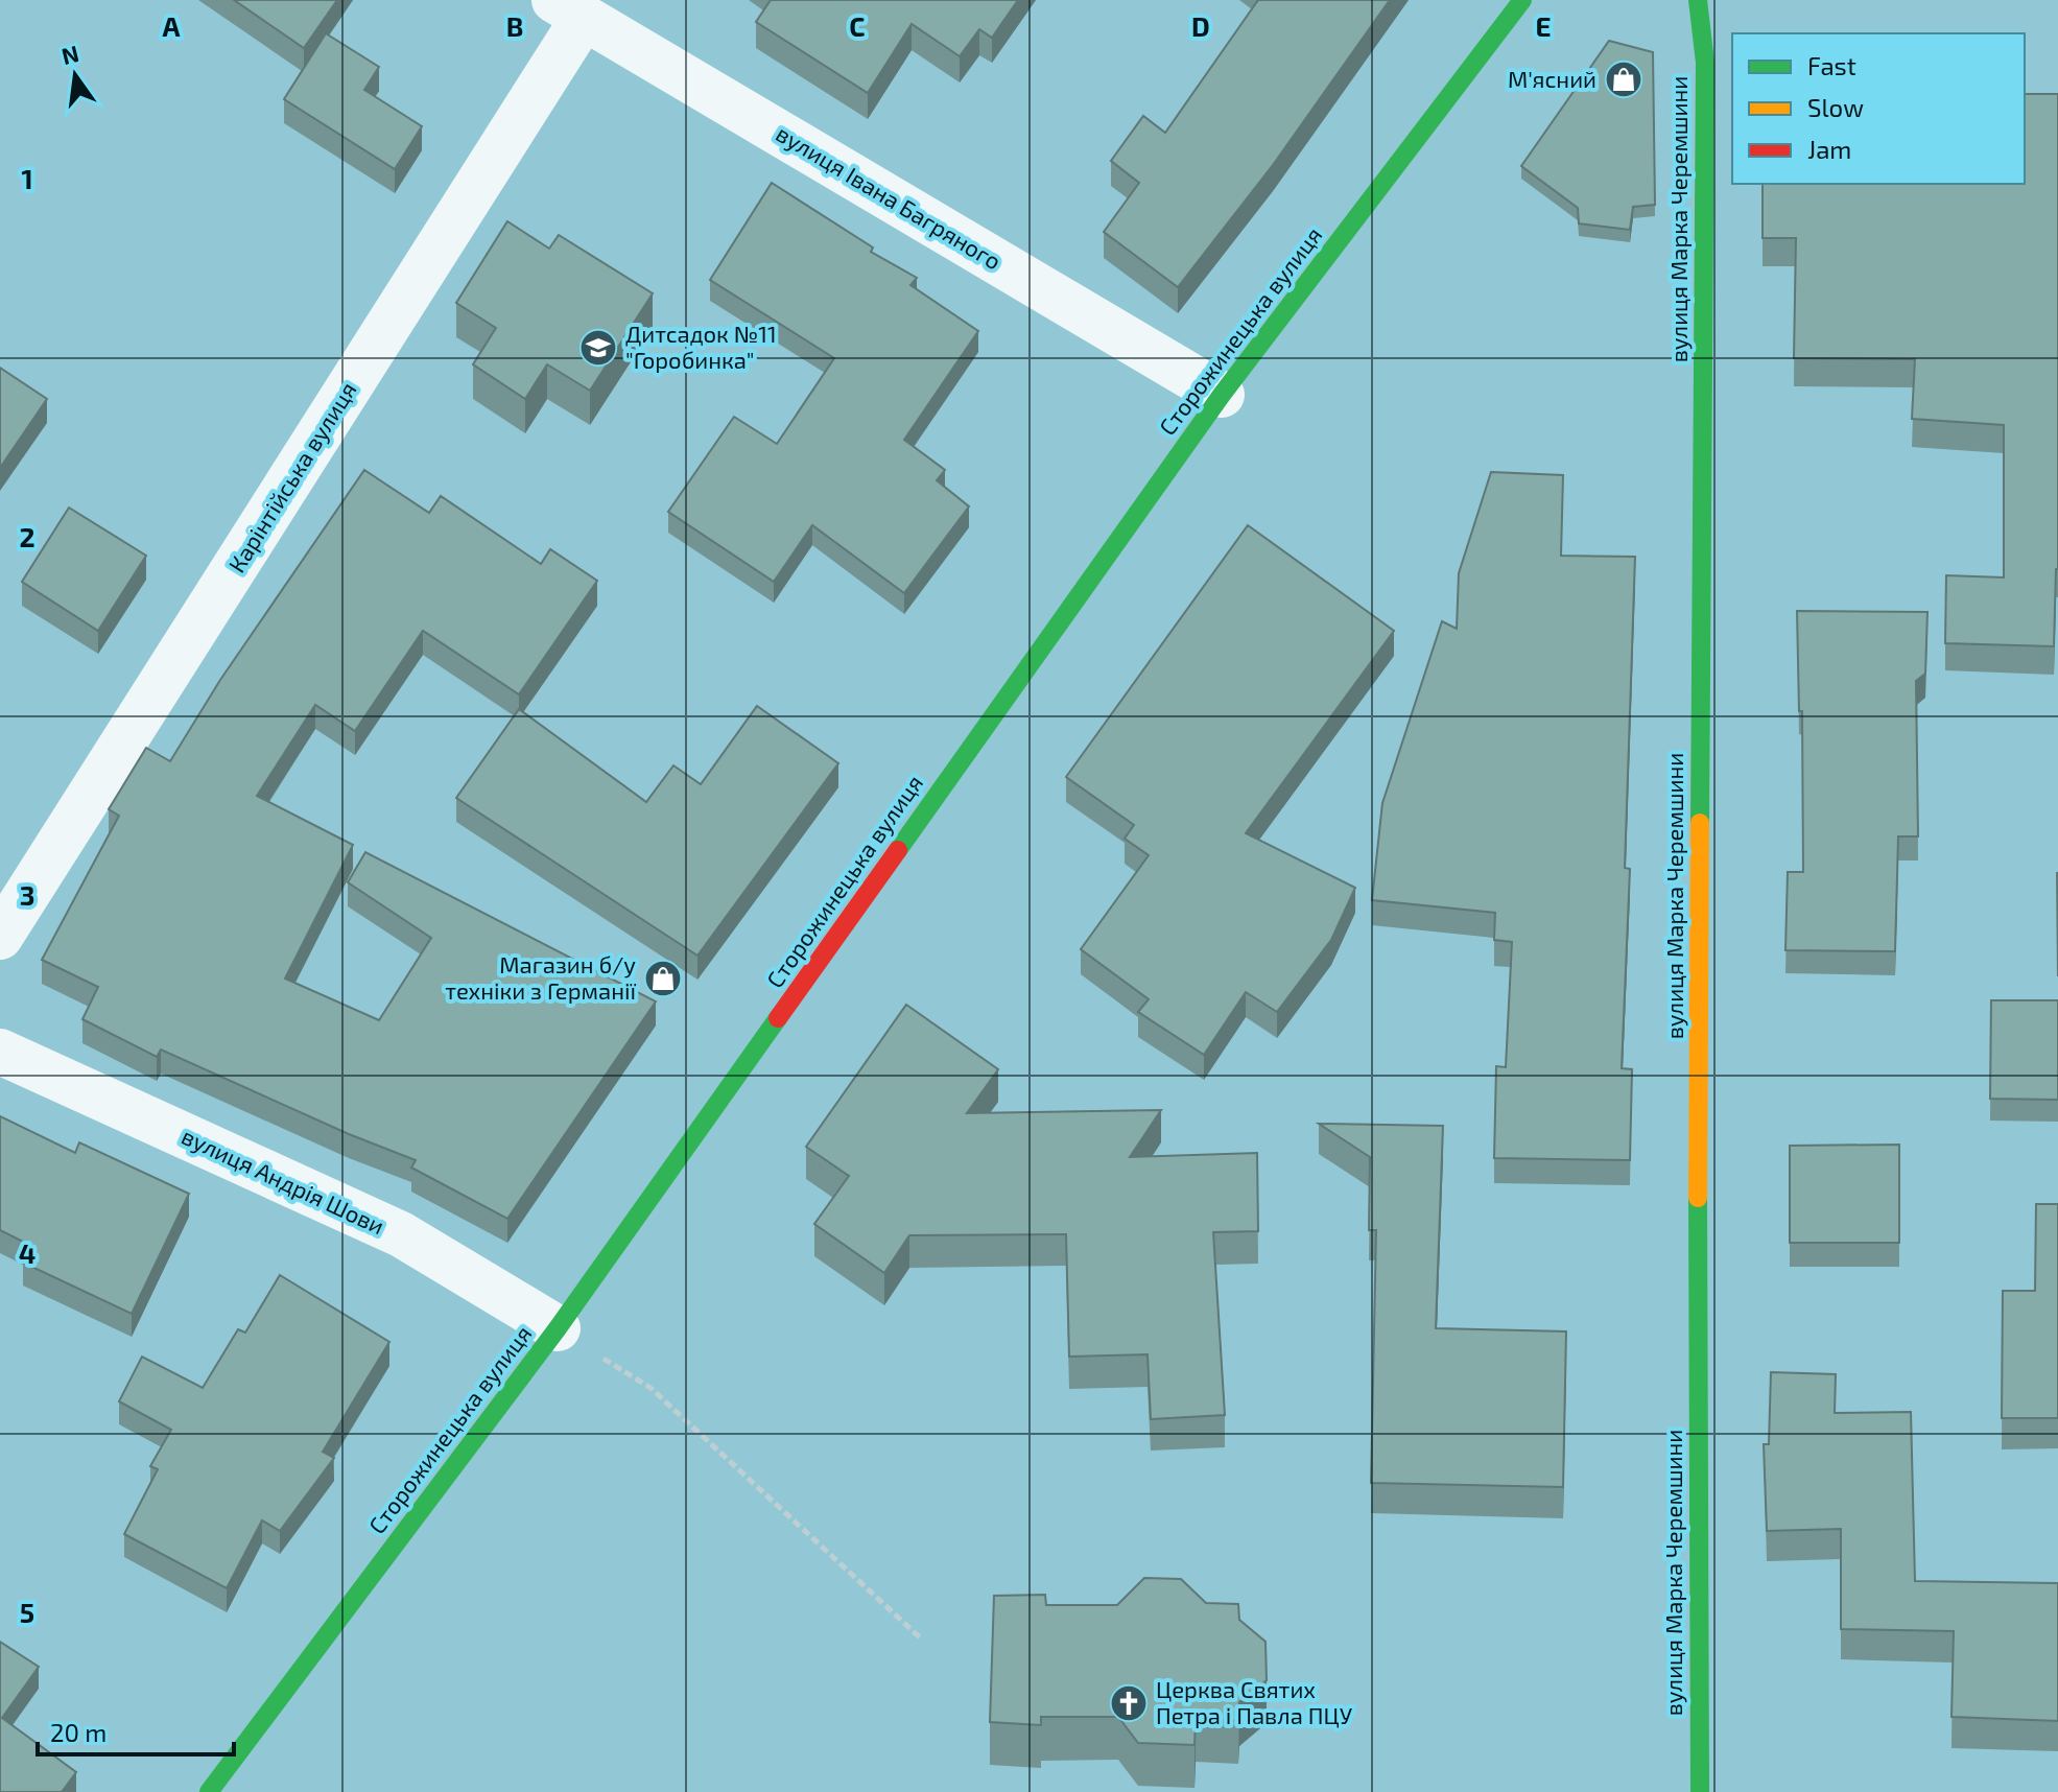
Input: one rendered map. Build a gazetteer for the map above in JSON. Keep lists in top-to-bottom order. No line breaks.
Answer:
{"streets":{"main road":["вулиця Марка Черемшини","Сторожинецька вулиця"],"street":["вулиця Івана Багряного","Карінтійська вулиця","вулиця Андрія Шови"]},"crossings":[["вулиця Івана Багряного","Сторожинецька вулиця"],["вулиця Івана Багряного","Карінтійська вулиця"],["Сторожинецька вулиця","вулиця Андрія Шови"]],"places":{"shop":["М'ясний","Магазин б/у техніки з Германії"],"school or university":["Дитсадок №11 \"Горобинка\""],"church":["Церква Святих Петра і Павла ПЦУ"]},"legend":["Fast","Slow","Jam"],"scale_bar":"20 m","north":"top","grid":{"columns":["A","B","C","D","E"],"rows":["1","2","3","4","5"]}}
